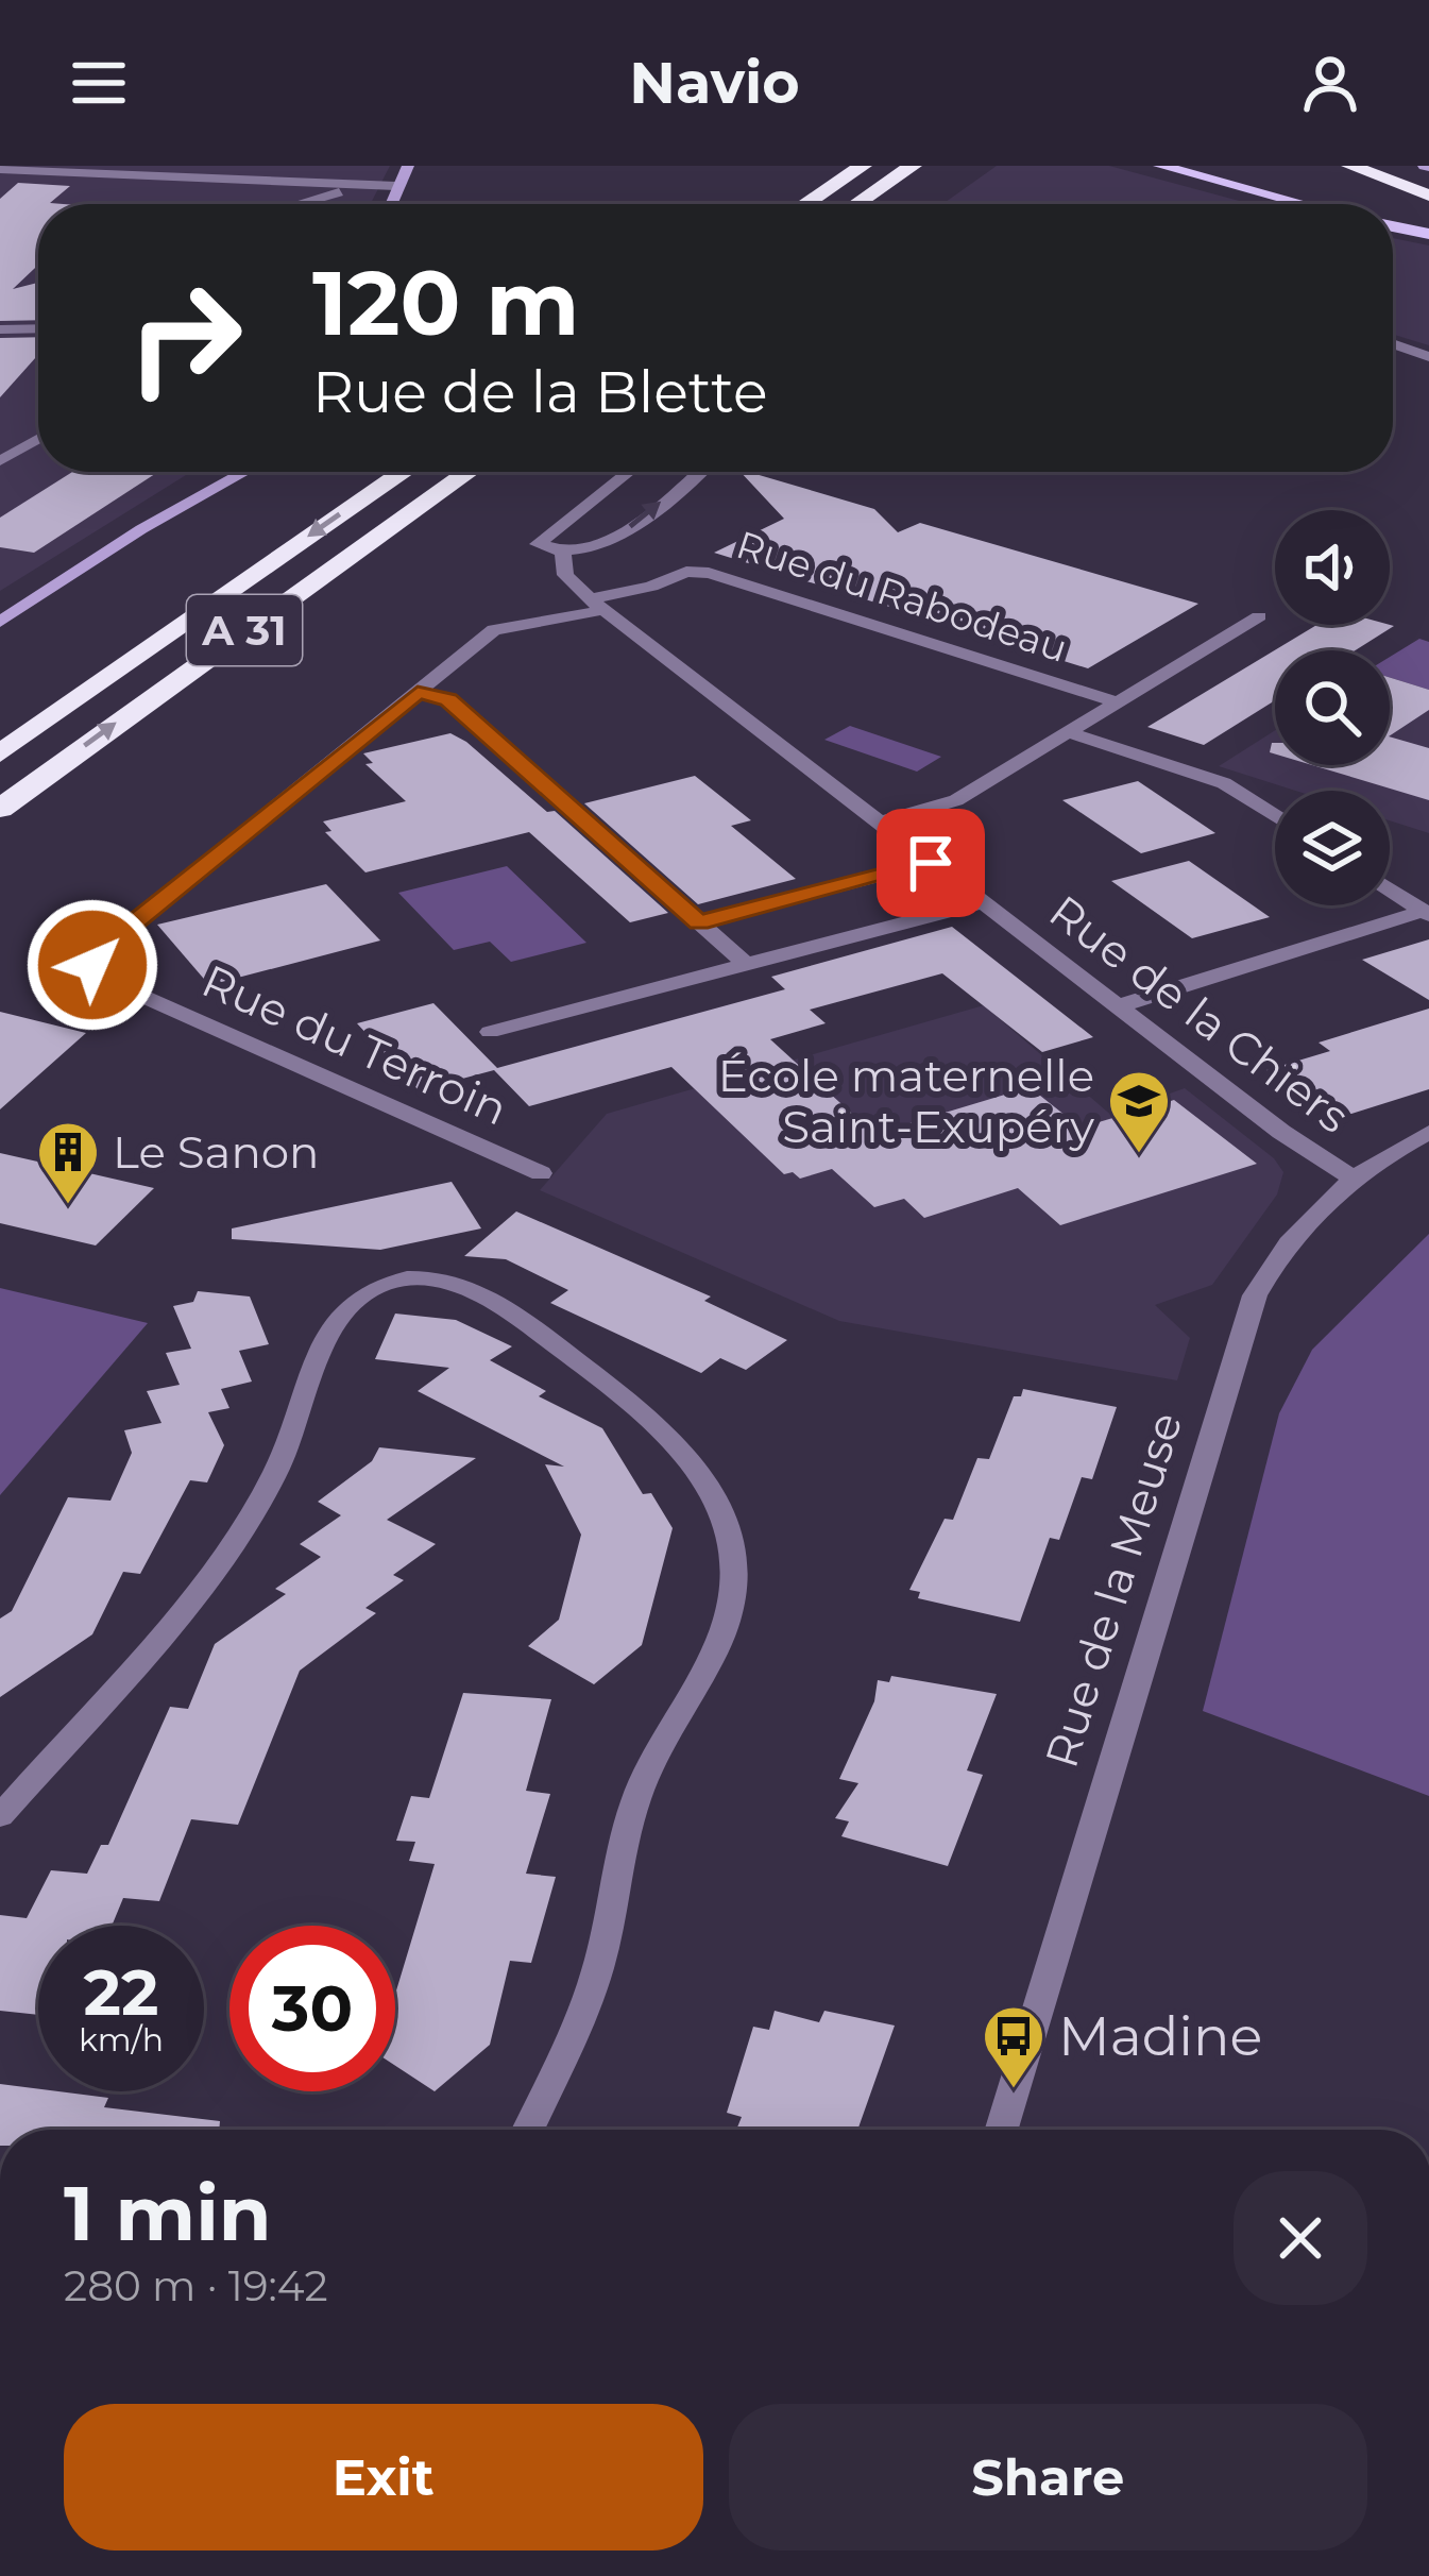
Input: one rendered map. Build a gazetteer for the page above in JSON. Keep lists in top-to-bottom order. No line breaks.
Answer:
{"streets":{"highway":["A 31"],"street":["Rue du Rabodeau","Rue de la Chiers","Rue du Terroin","Rue de la Meuse"]},"crossings":[["Rue du Rabodeau","Rue de la Chiers"],["Rue du Rabodeau","Rue du Terroin"],["Rue de la Chiers","Rue du Terroin"],["Rue de la Chiers","Rue de la Meuse"]],"places":{"school or university":["École maternelle Saint-Exupéry"],"building":["Le Sanon"],"bus stop":["Madine"]},"page":{"header":"Navio","turn":["120 m","Rue de la Blette"],"speed":"22 km/h","limit":"30","heading":["1 min","280 m · 19:42"],"buttons":["Exit","Share"]}}
